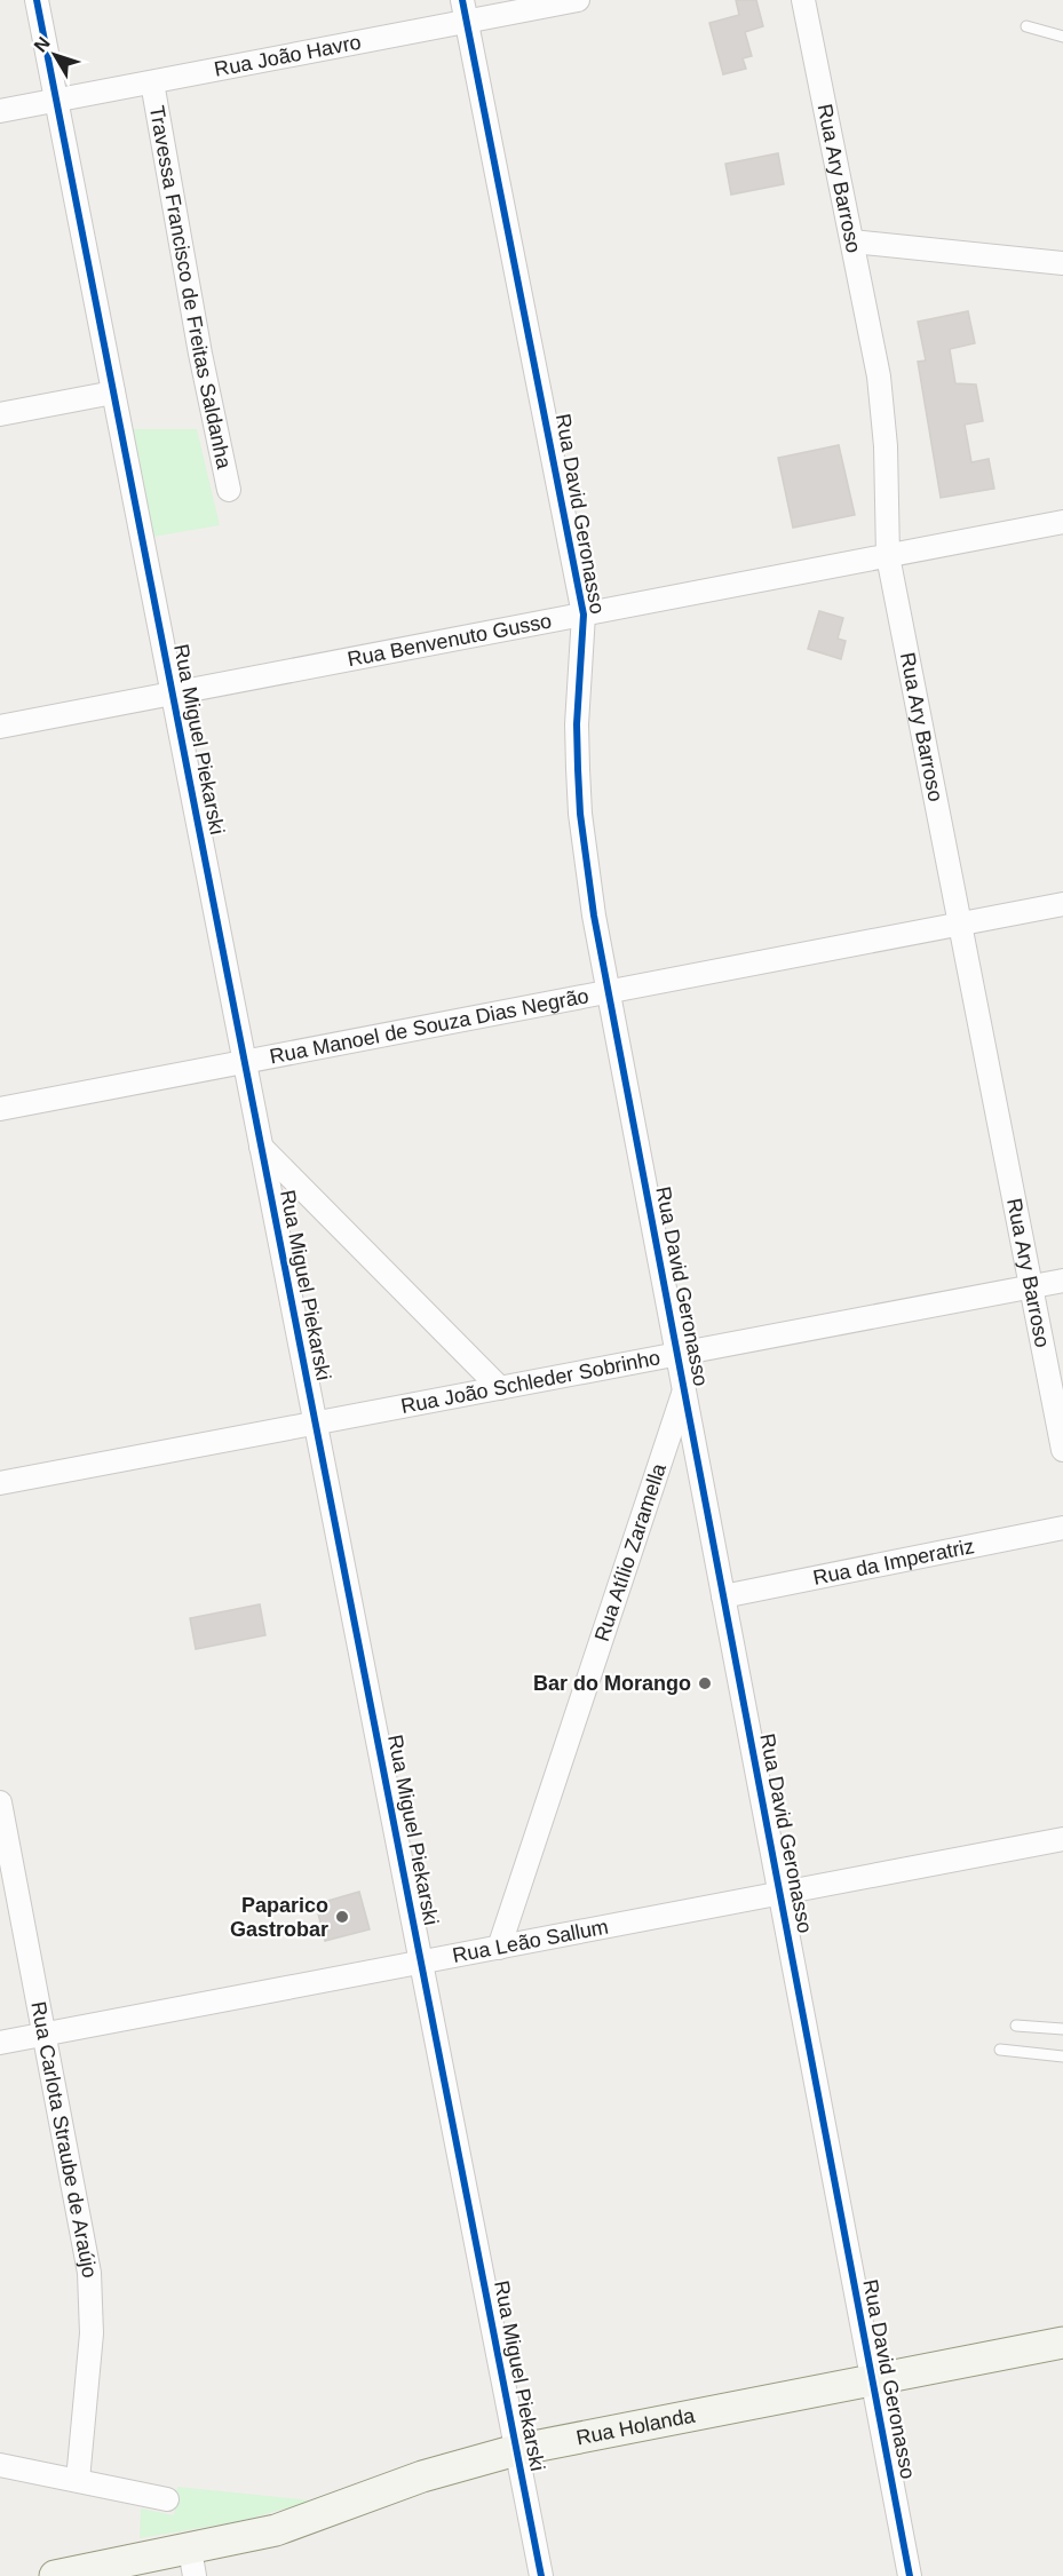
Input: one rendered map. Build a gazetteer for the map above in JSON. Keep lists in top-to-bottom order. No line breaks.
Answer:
{"streets":{"main road":["Rua Holanda"],"street":["Rua João Havro","Rua Ary Barroso","Travessa Francisco de Freitas Saldanha","Rua David Geronasso","Rua Benvenuto Gusso","Rua Miguel Piekarski","Rua Manoel de Souza Dias Negrão","Rua João Schleder Sobrinho","Rua Atílio Zaramella","Rua da Imperatriz","Rua Leão Sallum","Rua Carlota Straube de Araújo"]},"crossings":[["Rua João Havro","Travessa Francisco de Freitas Saldanha"],["Rua João Havro","Rua David Geronasso"],["Rua João Havro","Rua Miguel Piekarski"],["Rua Ary Barroso","Rua Benvenuto Gusso"],["Rua Ary Barroso","Rua Manoel de Souza Dias Negrão"],["Rua Ary Barroso","Rua João Schleder Sobrinho"],["Rua David Geronasso","Rua Benvenuto Gusso"],["Rua David Geronasso","Rua Manoel de Souza Dias Negrão"],["Rua David Geronasso","Rua João Schleder Sobrinho"],["Rua David Geronasso","Rua Atílio Zaramella"],["Rua David Geronasso","Rua da Imperatriz"],["Rua David Geronasso","Rua Leão Sallum"],["Rua David Geronasso","Rua Holanda"],["Rua Benvenuto Gusso","Rua Miguel Piekarski"],["Rua Miguel Piekarski","Rua Manoel de Souza Dias Negrão"],["Rua Miguel Piekarski","Rua João Schleder Sobrinho"],["Rua Miguel Piekarski","Rua Leão Sallum"],["Rua Miguel Piekarski","Rua Holanda"],["Rua Atílio Zaramella","Rua Leão Sallum"],["Rua Leão Sallum","Rua Carlota Straube de Araújo"]],"places":["Bar do Morango","Paparico Gastrobar"],"north":"top left"}
